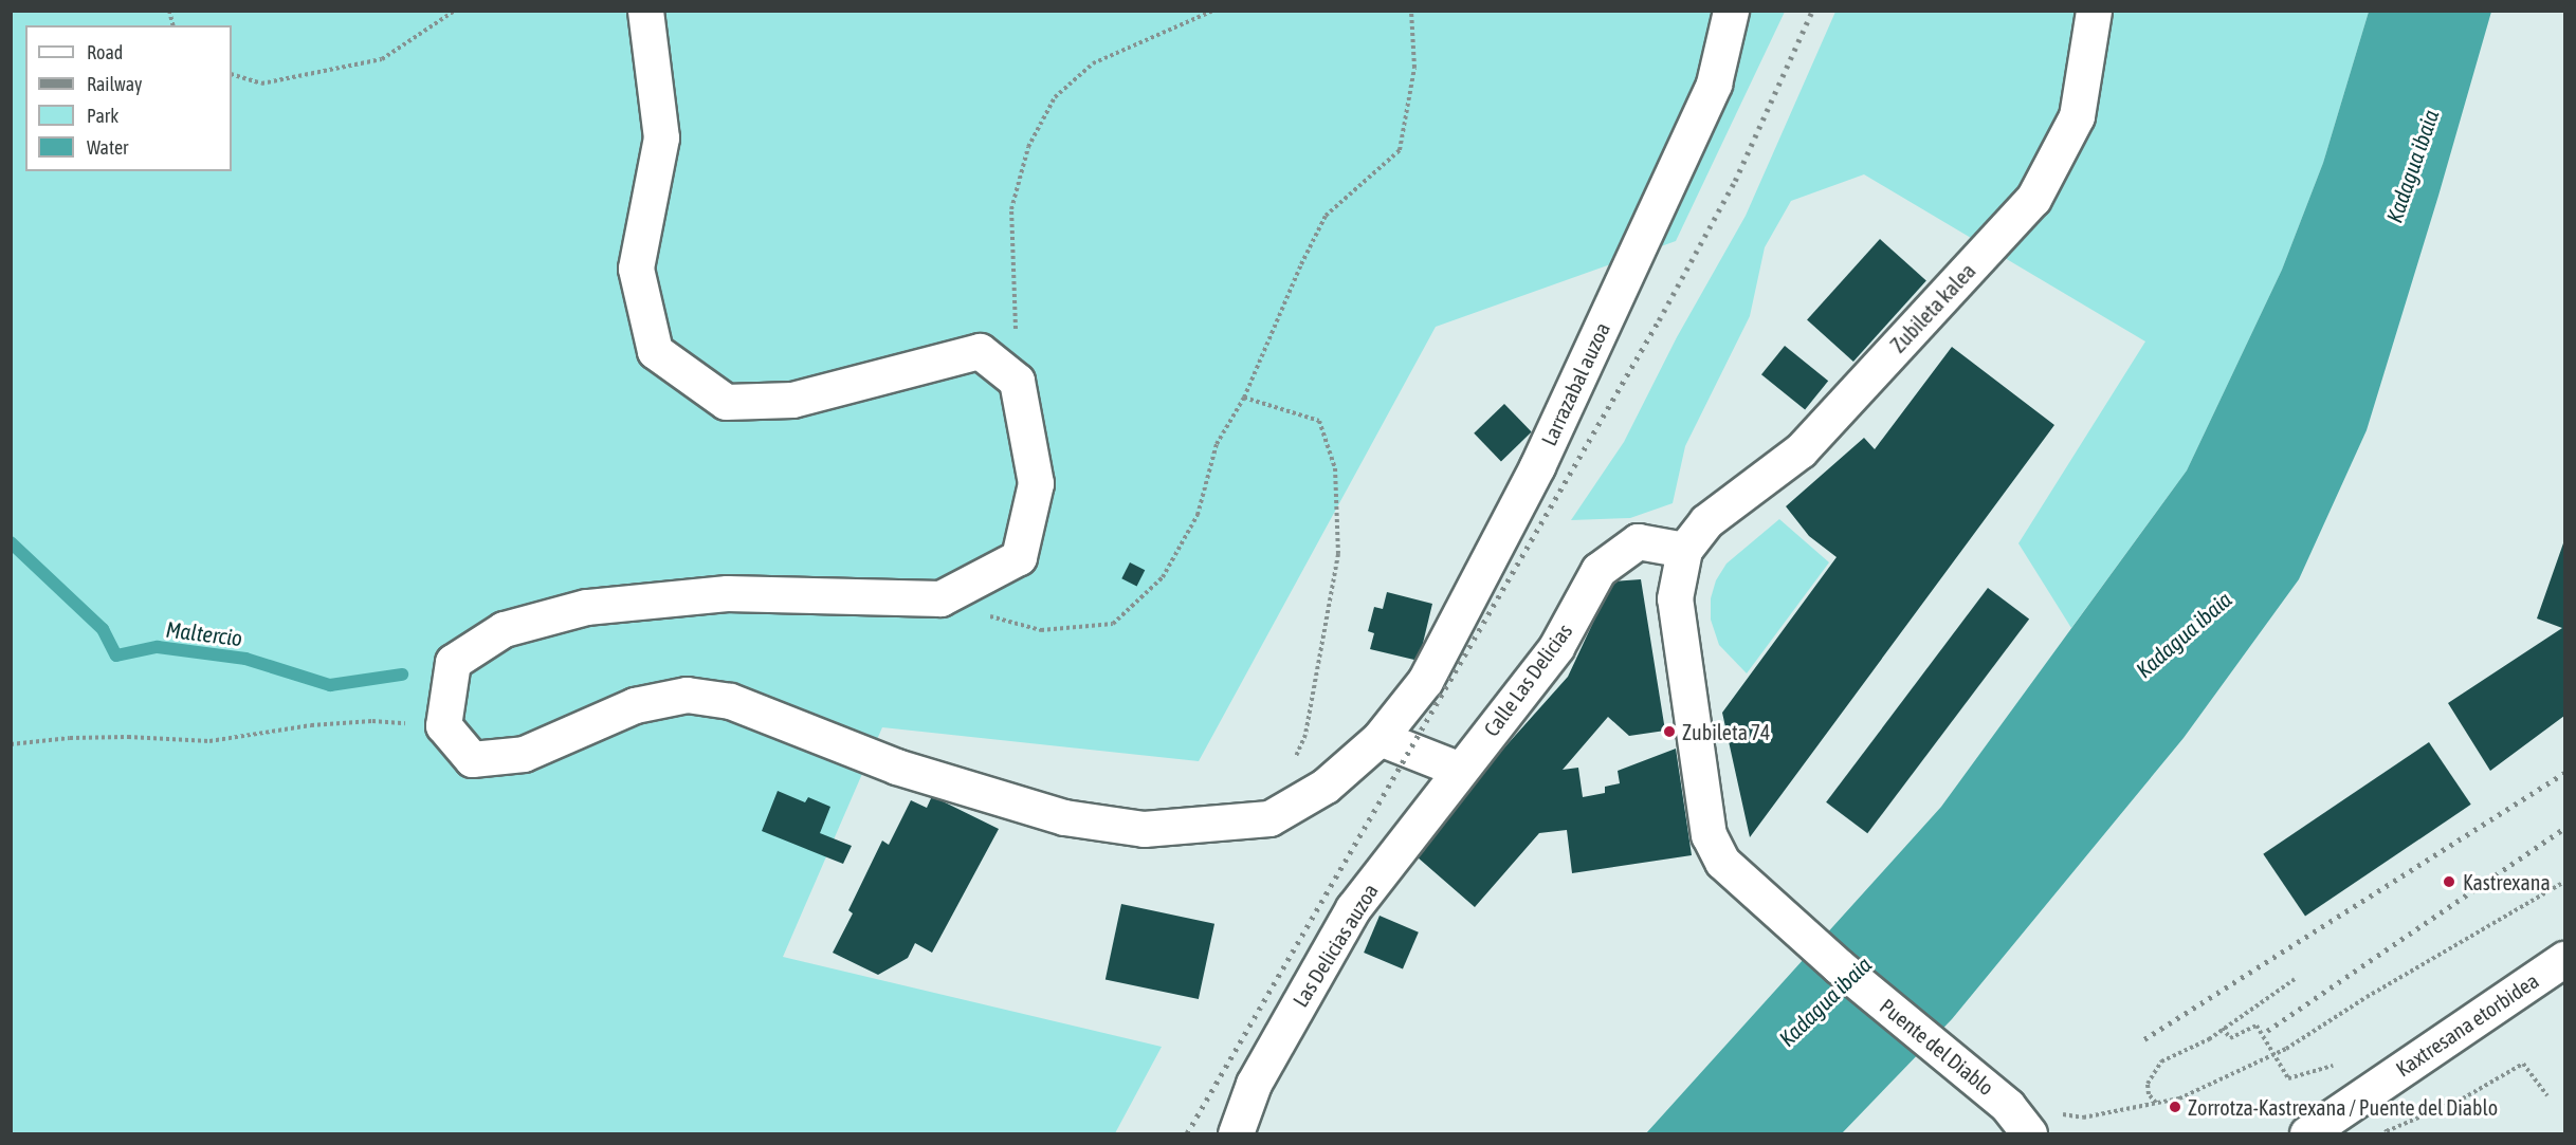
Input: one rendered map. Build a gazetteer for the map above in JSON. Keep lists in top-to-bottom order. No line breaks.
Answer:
{"streets":{"street":["Zubileta kalea","Larrazabal auzoa","Calle Las Delicias","Las Delicias auzoa","Kaxtresana etorbidea","Puente del Diablo"]},"crossings":[["Zubileta kalea","Calle Las Delicias"],["Zubileta kalea","Puente del Diablo"],["Calle Las Delicias","Las Delicias auzoa"],["Calle Las Delicias","Puente del Diablo"]],"water":["Kadagua ibaia","Maltercio"],"places":["Zubileta 74","Kastrexana","Zorrotza-Kastrexana / Puente del Diablo"],"legend":["Road","Railway","Park","Water"]}
